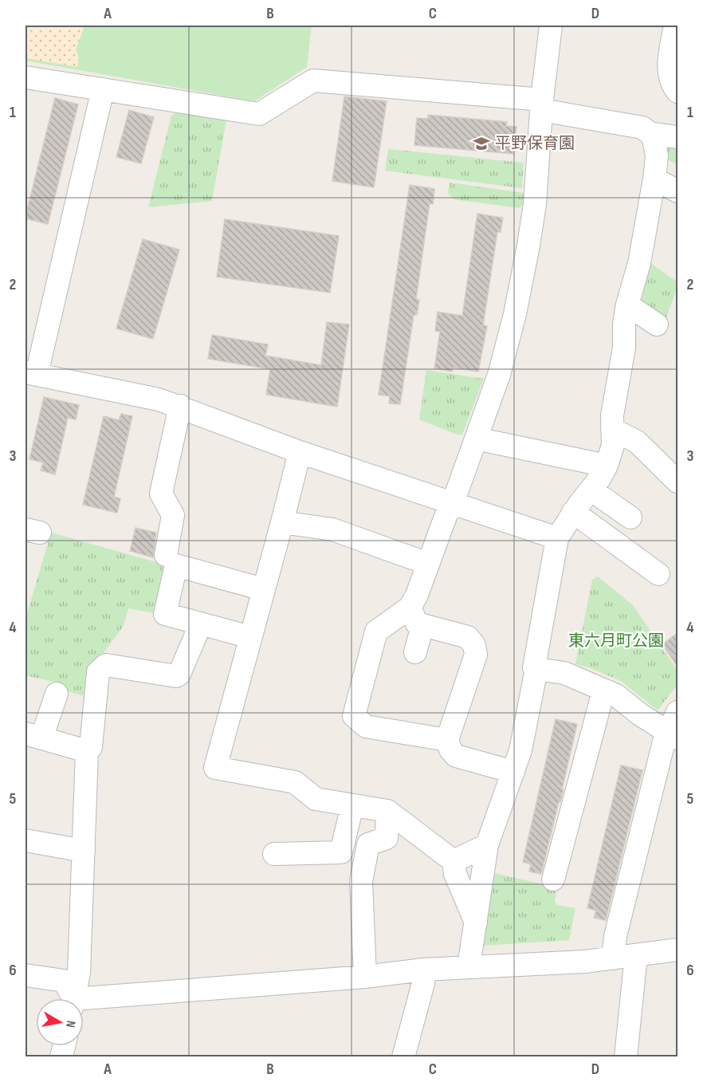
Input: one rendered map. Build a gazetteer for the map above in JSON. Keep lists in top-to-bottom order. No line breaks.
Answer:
{"parks":["東六月町公園"],"places":{"school or university":["平野保育園"]},"north":"right","grid":{"columns":["A","B","C","D"],"rows":["1","2","3","4","5","6"]}}
